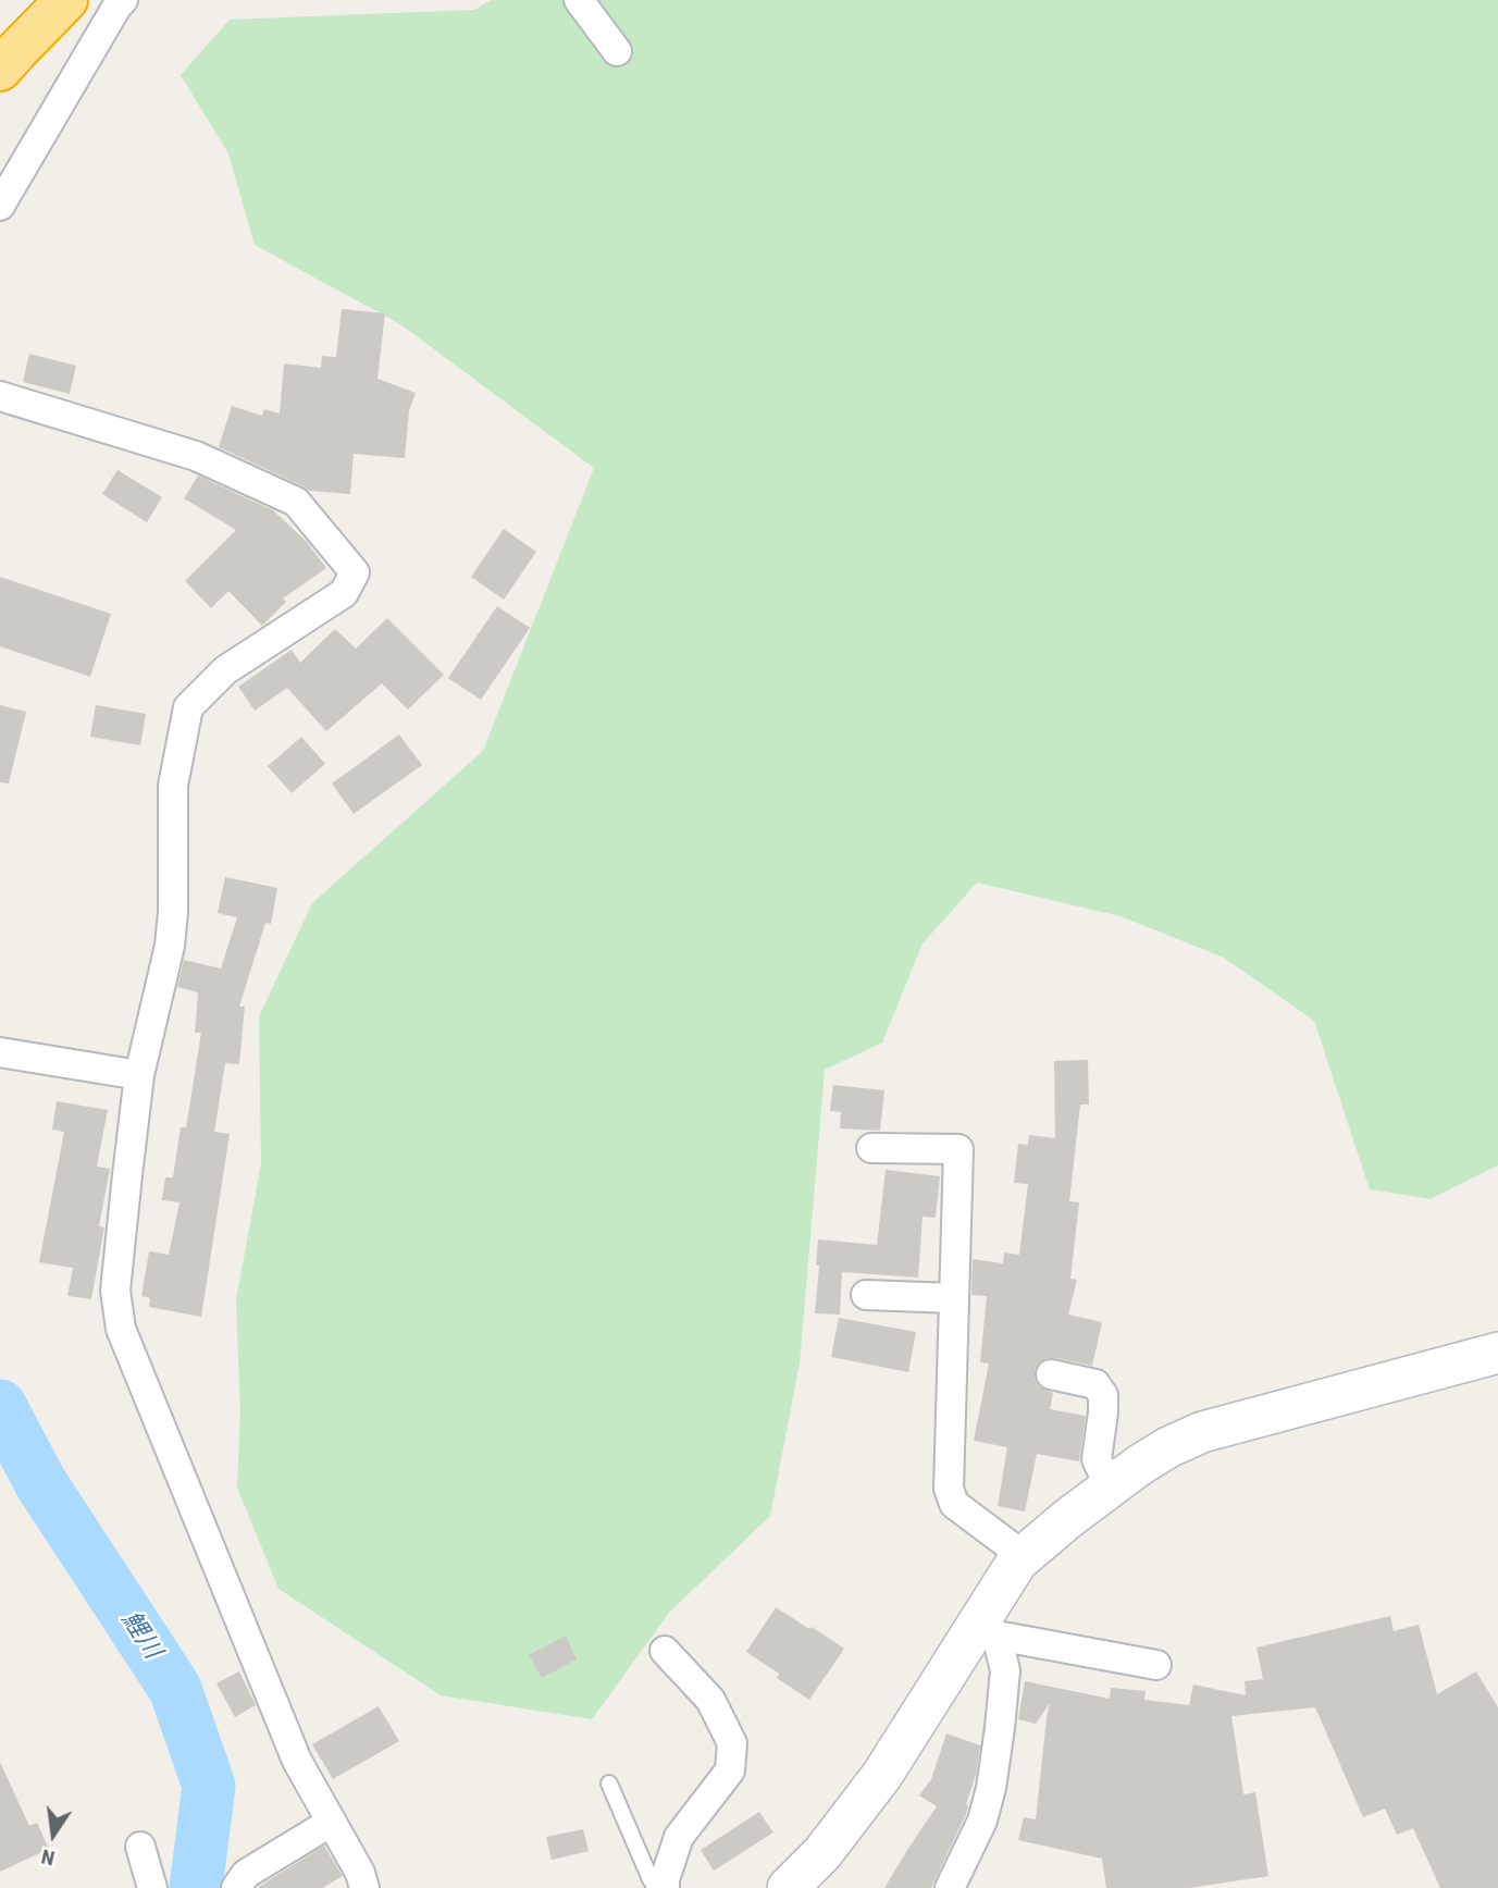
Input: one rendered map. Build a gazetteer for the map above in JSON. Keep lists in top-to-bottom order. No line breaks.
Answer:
{"water":["鯉川"],"north":"bottom"}
